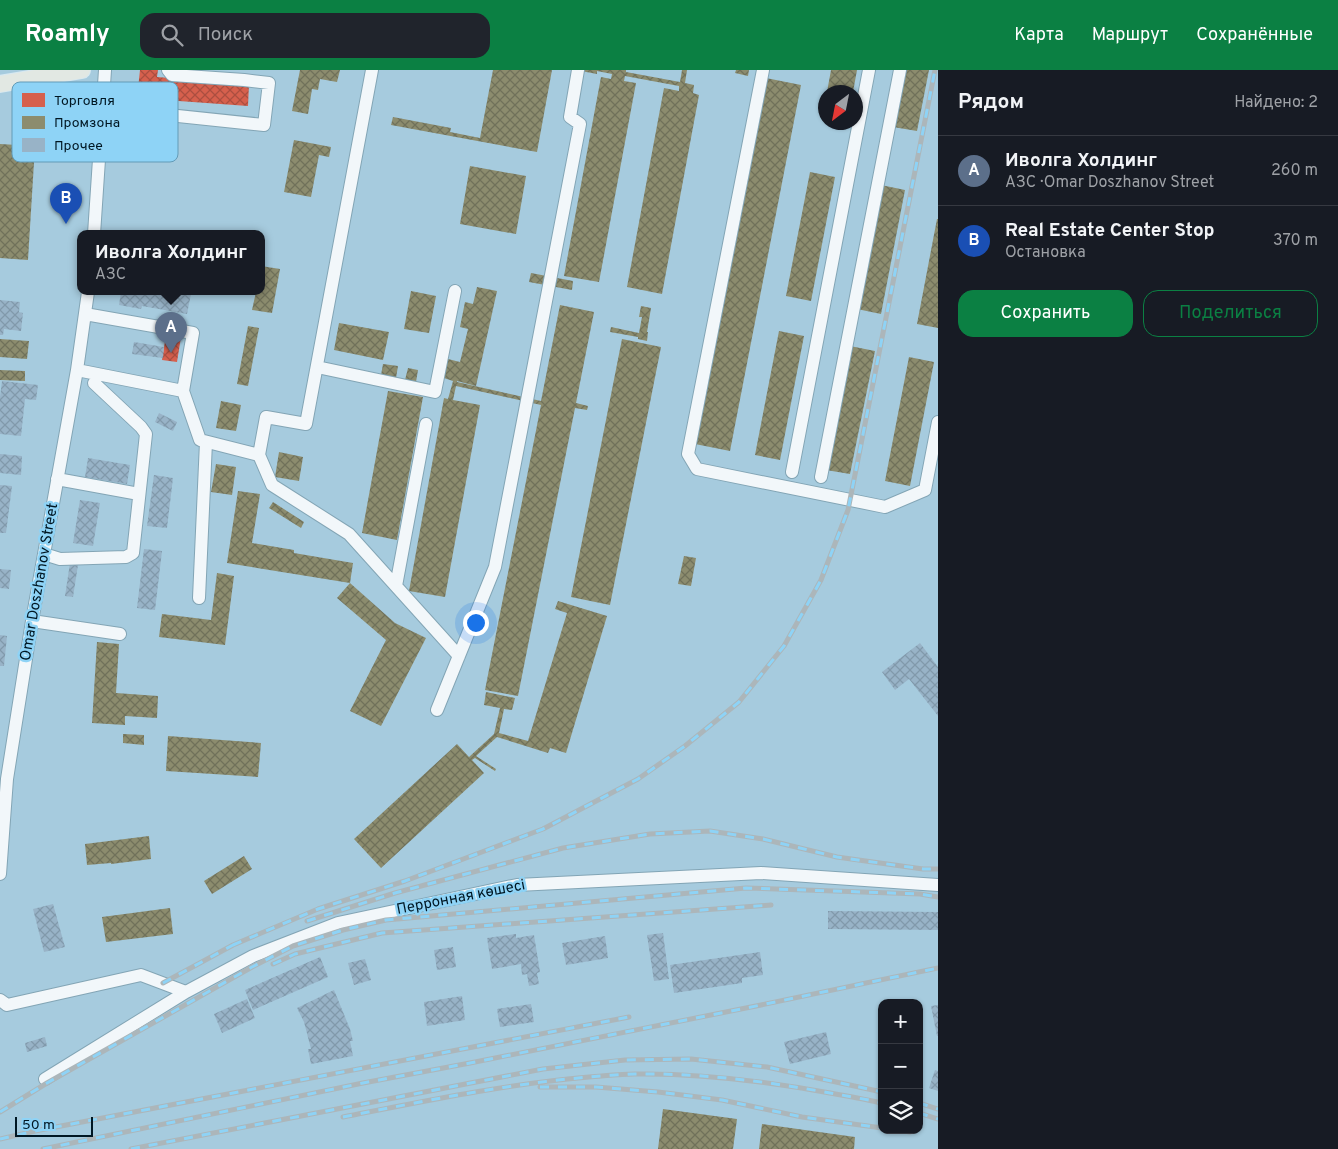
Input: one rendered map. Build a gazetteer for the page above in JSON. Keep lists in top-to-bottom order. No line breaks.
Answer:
{"streets":{"street":["Omar Doszhanov Street","Перронная көшесі"]},"legend":["Торговля","Промзона","Прочее"],"scale_bar":"50 m","north":"bottom left","page":{"header":"Roamly","search":"Поиск","nav":["Карта","Маршрут","Сохранённые"],"heading":["Рядом","Найдено: 2"],"list":[{"mark":"A","name":"Иволга Холдинг","note":"АЗС · Omar Doszhanov Street","value":"260 m"},{"mark":"B","name":"Real Estate Center Stop","note":"Остановка","value":"370 m"}],"pins":["B","A"],"popup":["Иволга Холдинг","АЗС"],"buttons":["Сохранить","Поделиться"],"map_buttons":["+","−"],"scale":"50 m"}}
